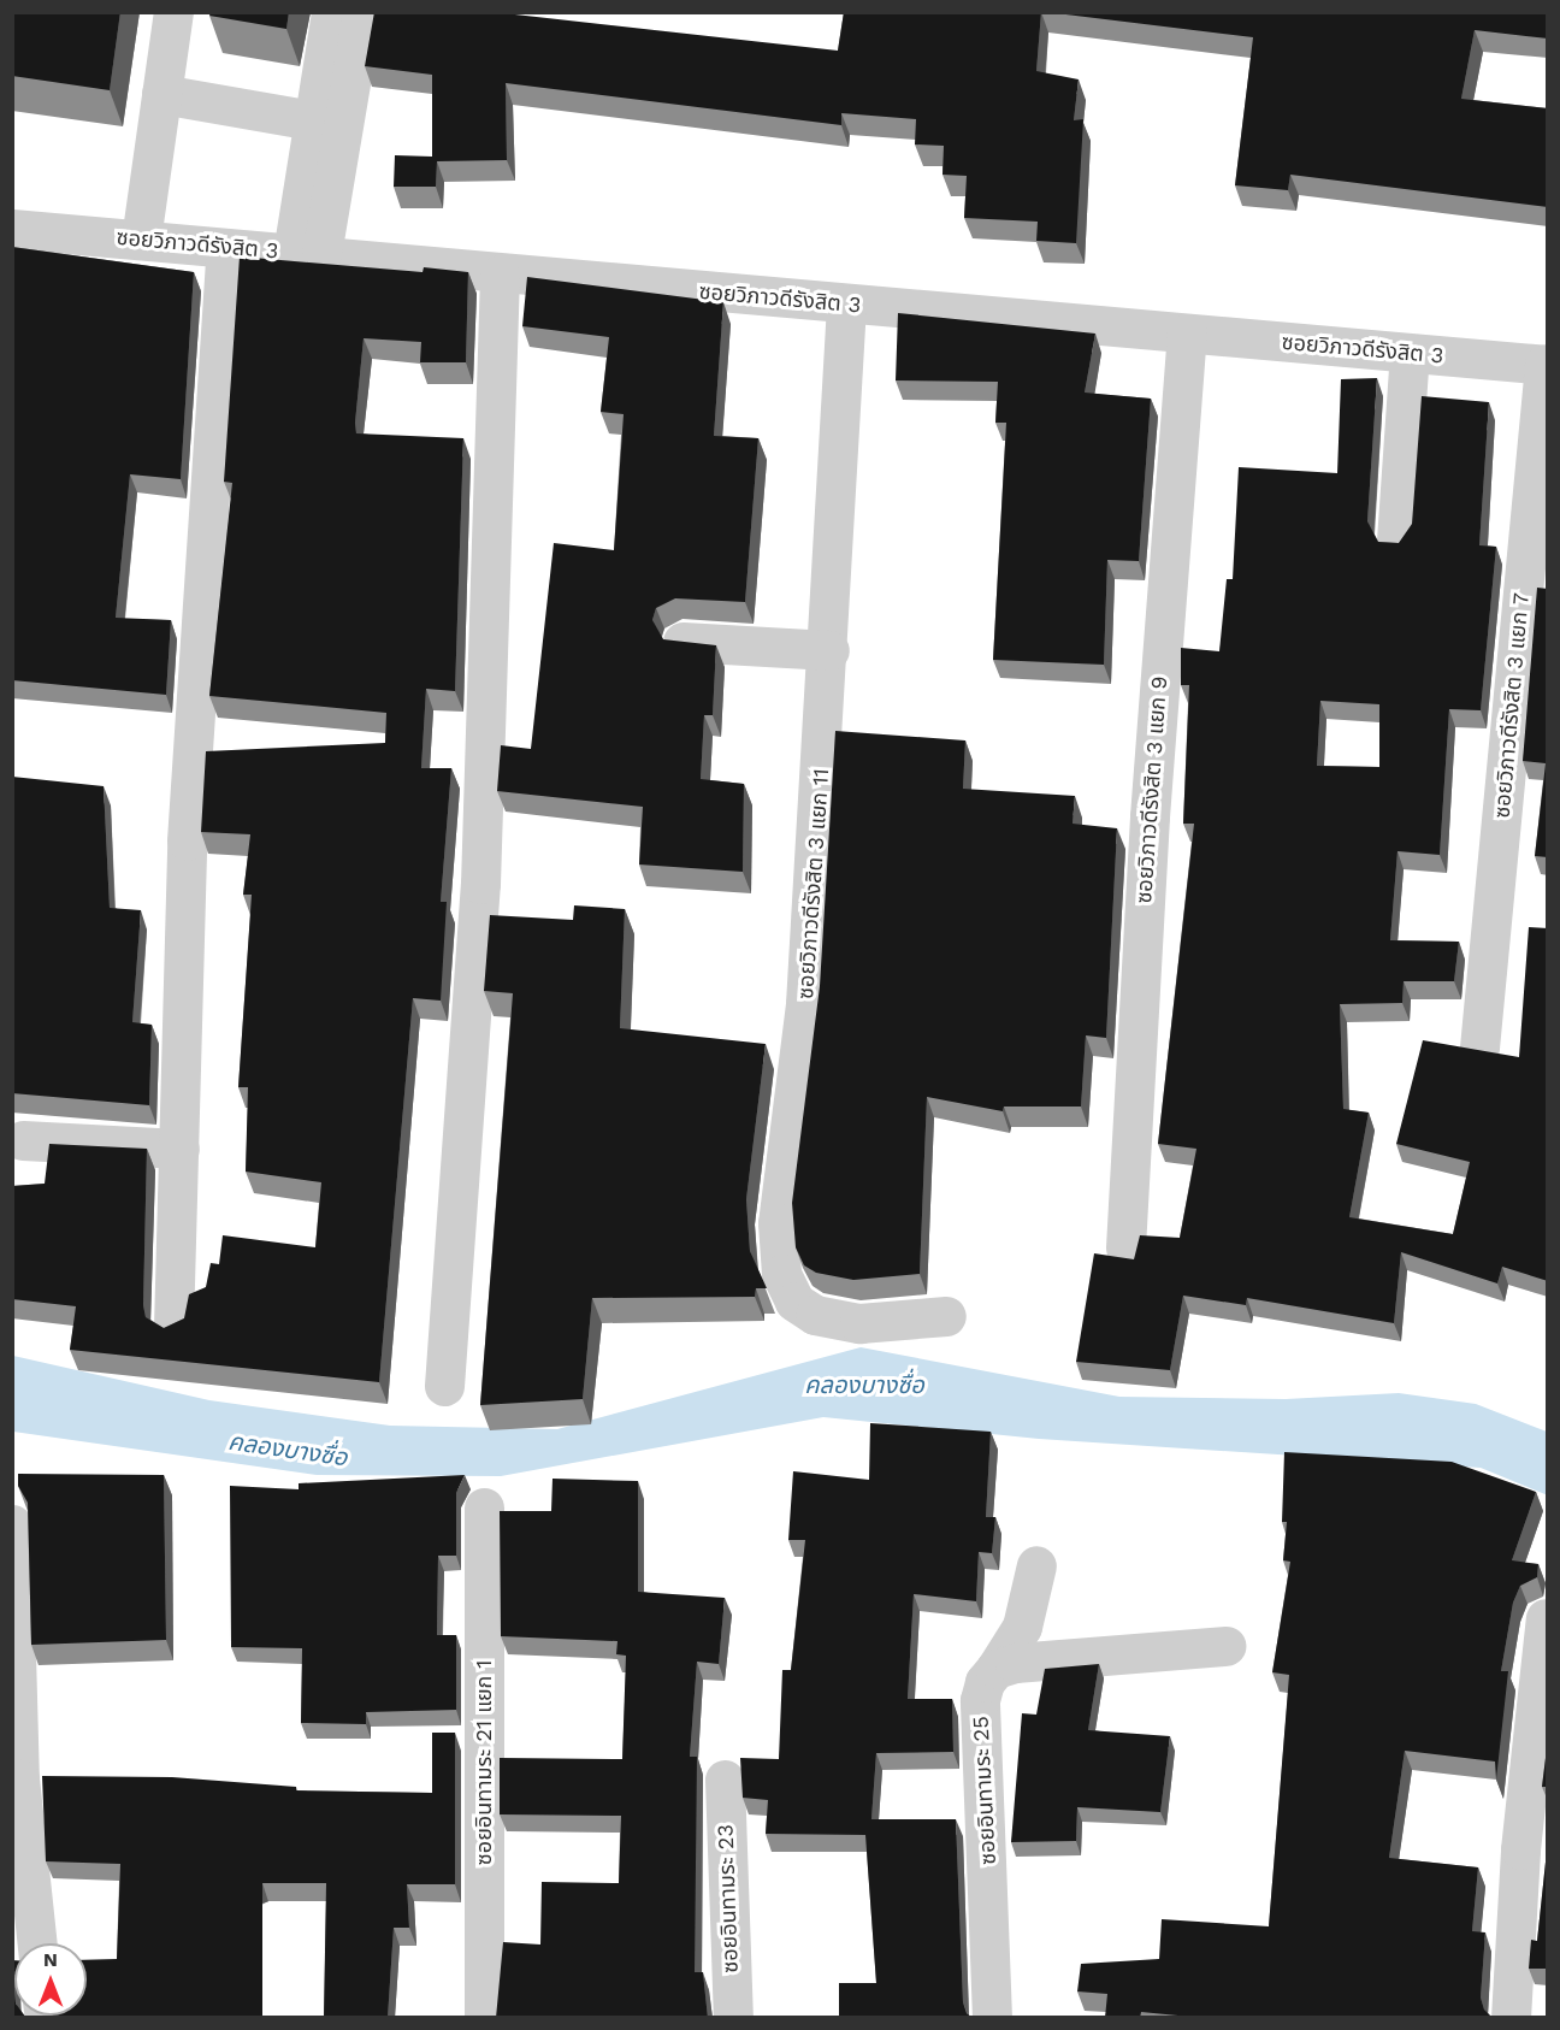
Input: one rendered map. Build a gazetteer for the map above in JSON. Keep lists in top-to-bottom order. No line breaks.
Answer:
{"streets":{"street":["ซอยวิภาวดีรังสิต 3","ซอยวิภาวดีรังสิต 3 แยก 7","ซอยวิภาวดีรังสิต 3 แยก 9","ซอยวิภาวดีรังสิต 3 แยก 11","ซอยอินทามระ 21 แยก 1","ซอยอินทามระ 25","ซอยอินทามระ 23"]},"crossings":[["ซอยวิภาวดีรังสิต 3","ซอยวิภาวดีรังสิต 3 แยก 7"],["ซอยวิภาวดีรังสิต 3","ซอยวิภาวดีรังสิต 3 แยก 9"],["ซอยวิภาวดีรังสิต 3","ซอยวิภาวดีรังสิต 3 แยก 11"]],"water":["คลองบางซื่อ"],"north":"top"}
